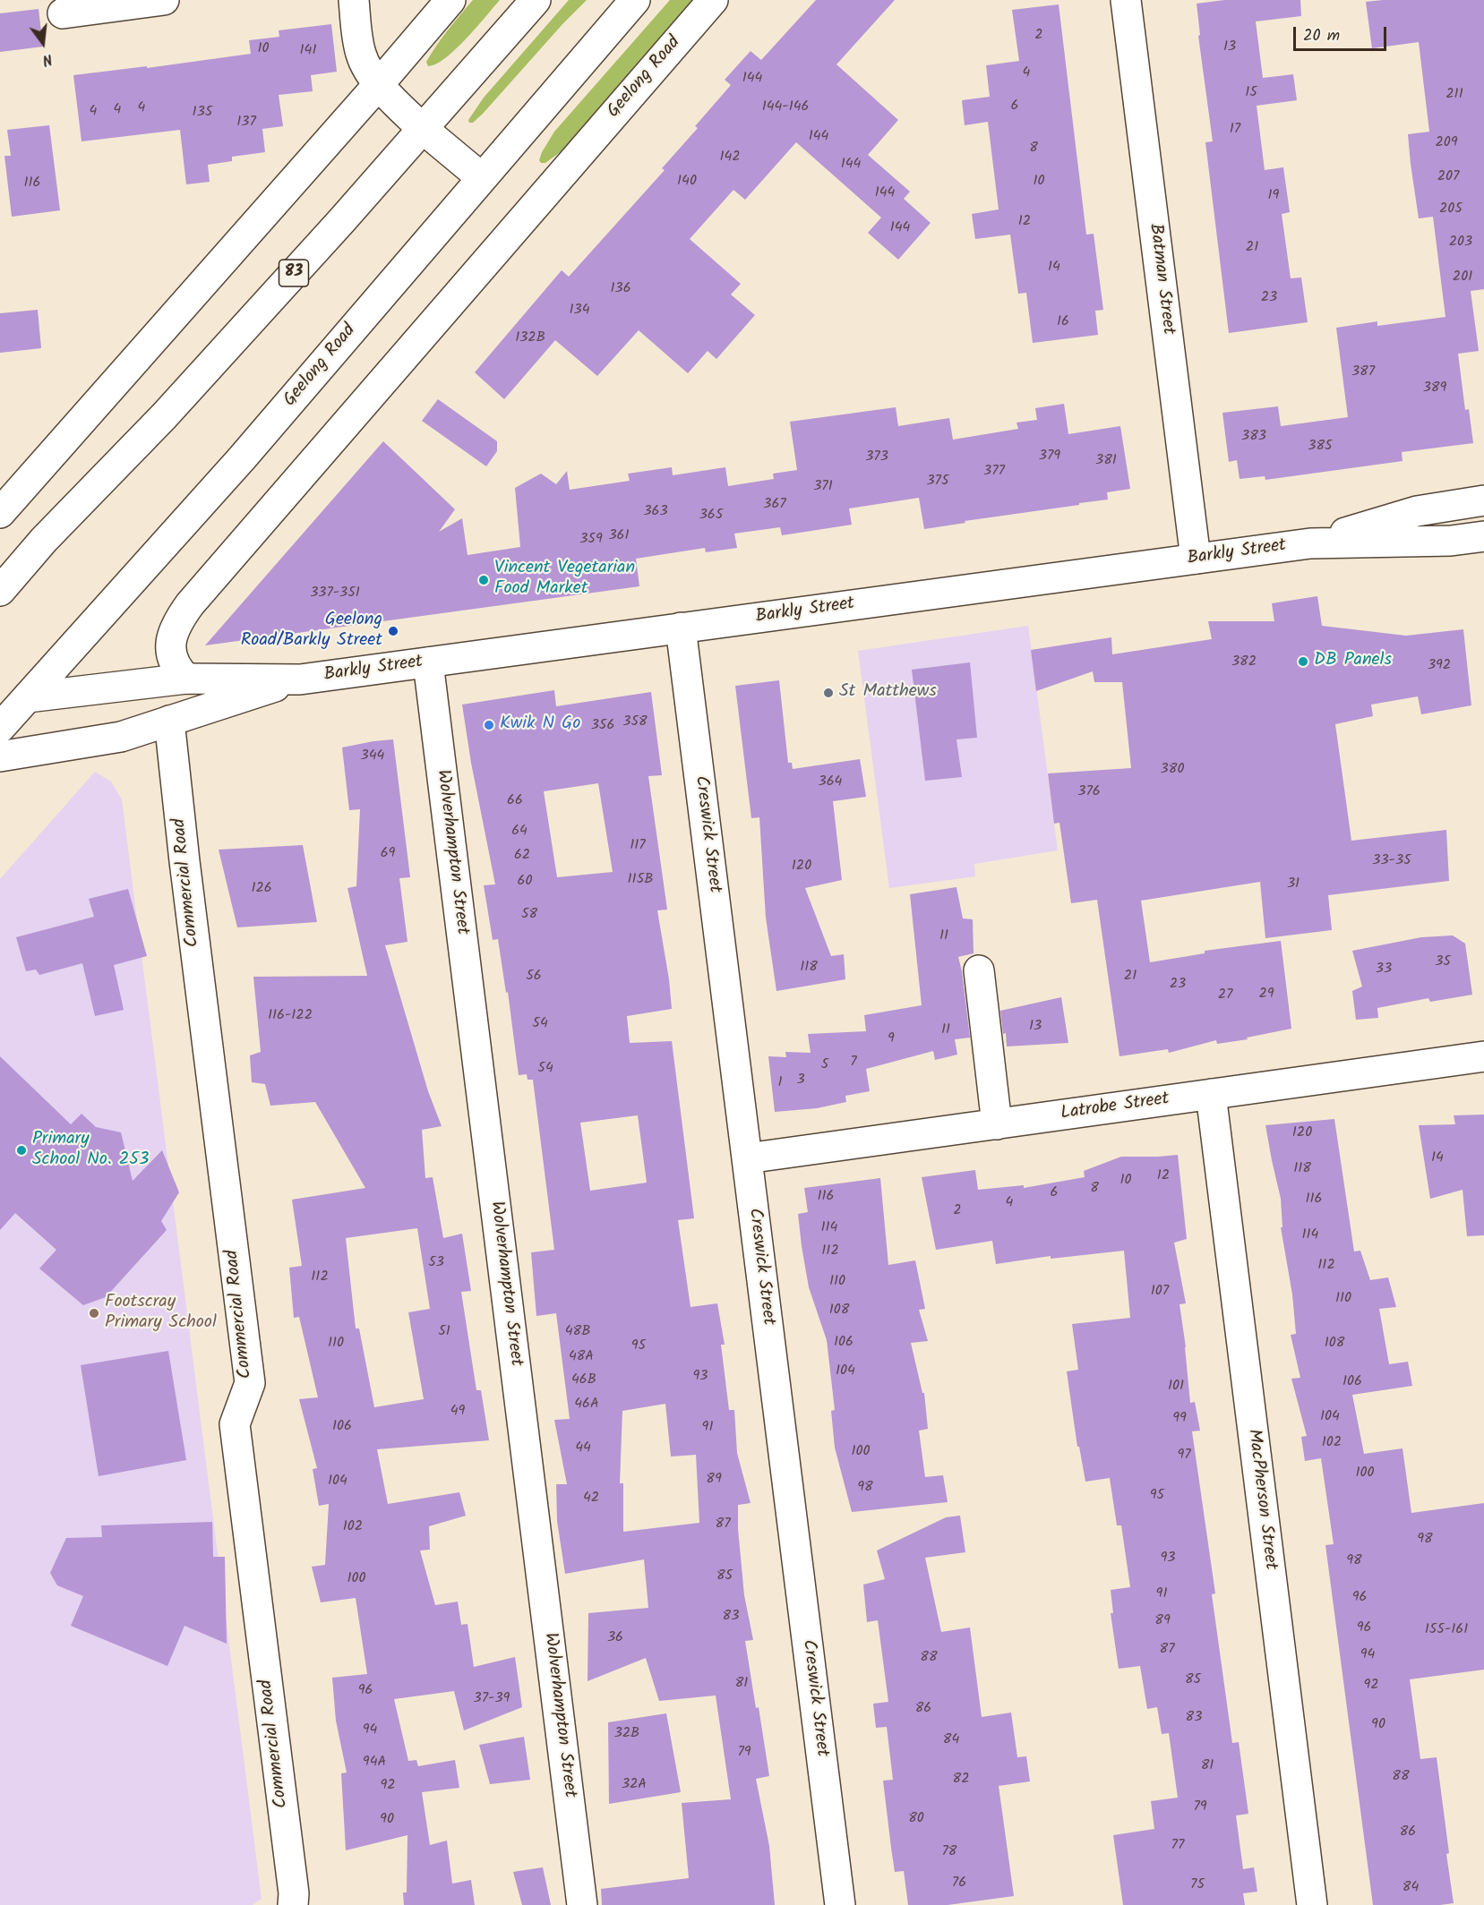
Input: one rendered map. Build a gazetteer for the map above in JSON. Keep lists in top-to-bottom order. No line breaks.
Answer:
{"streets":{"main road":["Geelong Road","83","Batman Street","Barkly Street","Creswick Street","Wolverhampton Street","Commercial Road","Latrobe Street","MacPherson Street"]},"crossings":[["Geelong Road","Barkly Street"],["Batman Street","Barkly Street"],["Barkly Street","Creswick Street"],["Barkly Street","Wolverhampton Street"],["Barkly Street","Commercial Road"],["Creswick Street","Latrobe Street"],["Latrobe Street","MacPherson Street"]],"places":["Vincent Vegetarian Food Market","Geelong Road/Barkly Street","DB Panels","St Matthews","Kwik N Go","Primary School No. 253","Footscray Primary School"],"house_numbers":["2","13","10","141","4","144","15","211","6","144-146","4","4","4","135","137","17","144","209","8","142","144","207","140","10","116","144","19","205","12","144","203","21","14","201","136","23","134","16","132B","387","389","383","385","379","373","381","377","375","371","367","363","365","361","359","337-351","382","392","358","356","344","380","364","376","66","64","117","69","62","33-35","120","115B","60","31","126","58","11","35","118","33","56","21","23","29","27","116-122","54","13","11","9","7","5","54","3","1","120","14","118","12","10","8","6","116","116","4","2","114","114","112","53","112","112","110","107","110","108","51","48B","106","110","108","95","48A","104","93","46B","106","101","46A","49","104","99","106","91","102","44","100","97","100","89","104","98","95","42","87","102","98","93","98","85","100","91","96","83","89","96","155-161","36","87","94","88","85","81","92","96","37-39","86","83","90","94","32B","84","79","94A","81","88","82","32A","92","79","80","90","86","77","78","76","75","84"],"scale_bar":"20 m","north":"bottom"}
